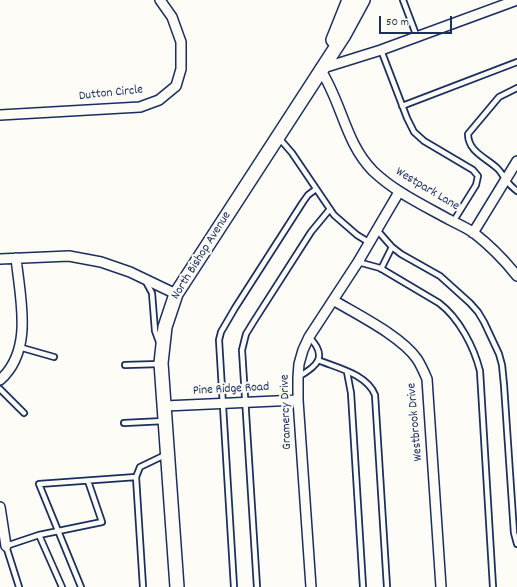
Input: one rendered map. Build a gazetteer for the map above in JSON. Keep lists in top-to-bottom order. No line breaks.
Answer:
{"streets":{"main road":["North Bishop Avenue"],"street":["Dutton Circle","Westpark Lane","Pine Ridge Road","Gramercy Drive","Westbrook Drive"]},"crossings":[["Westpark Lane","North Bishop Avenue"],["Westpark Lane","Gramercy Drive"],["North Bishop Avenue","Pine Ridge Road"],["Pine Ridge Road","Gramercy Drive"],["Gramercy Drive","Westbrook Drive"]],"scale_bar":"50 m"}
